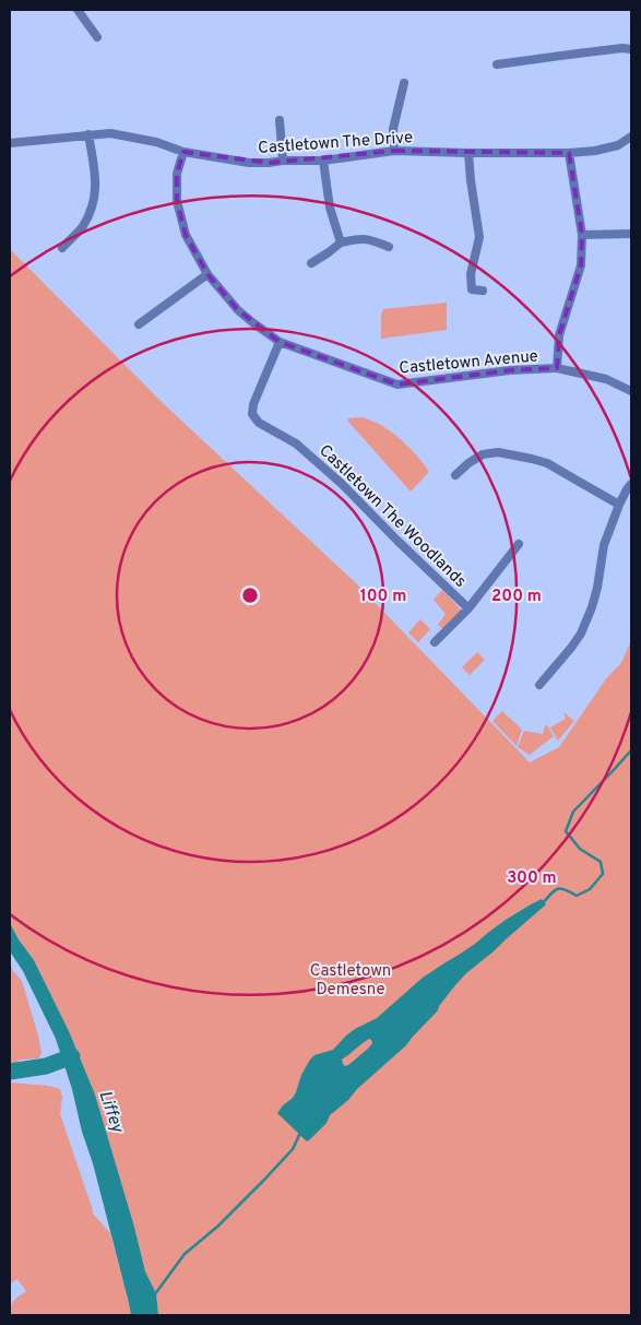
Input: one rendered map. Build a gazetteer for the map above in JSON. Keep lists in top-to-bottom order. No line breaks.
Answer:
{"streets":{"street":["Castletown The Drive","Castletown Avenue","Castletown The Woodlands"]},"crossings":[["Castletown The Drive","Castletown Avenue"],["Castletown Avenue","Castletown The Woodlands"]],"water":["Liffey"],"parks":["Castletown Demesne"],"rings":["100 m","200 m","300 m"]}
